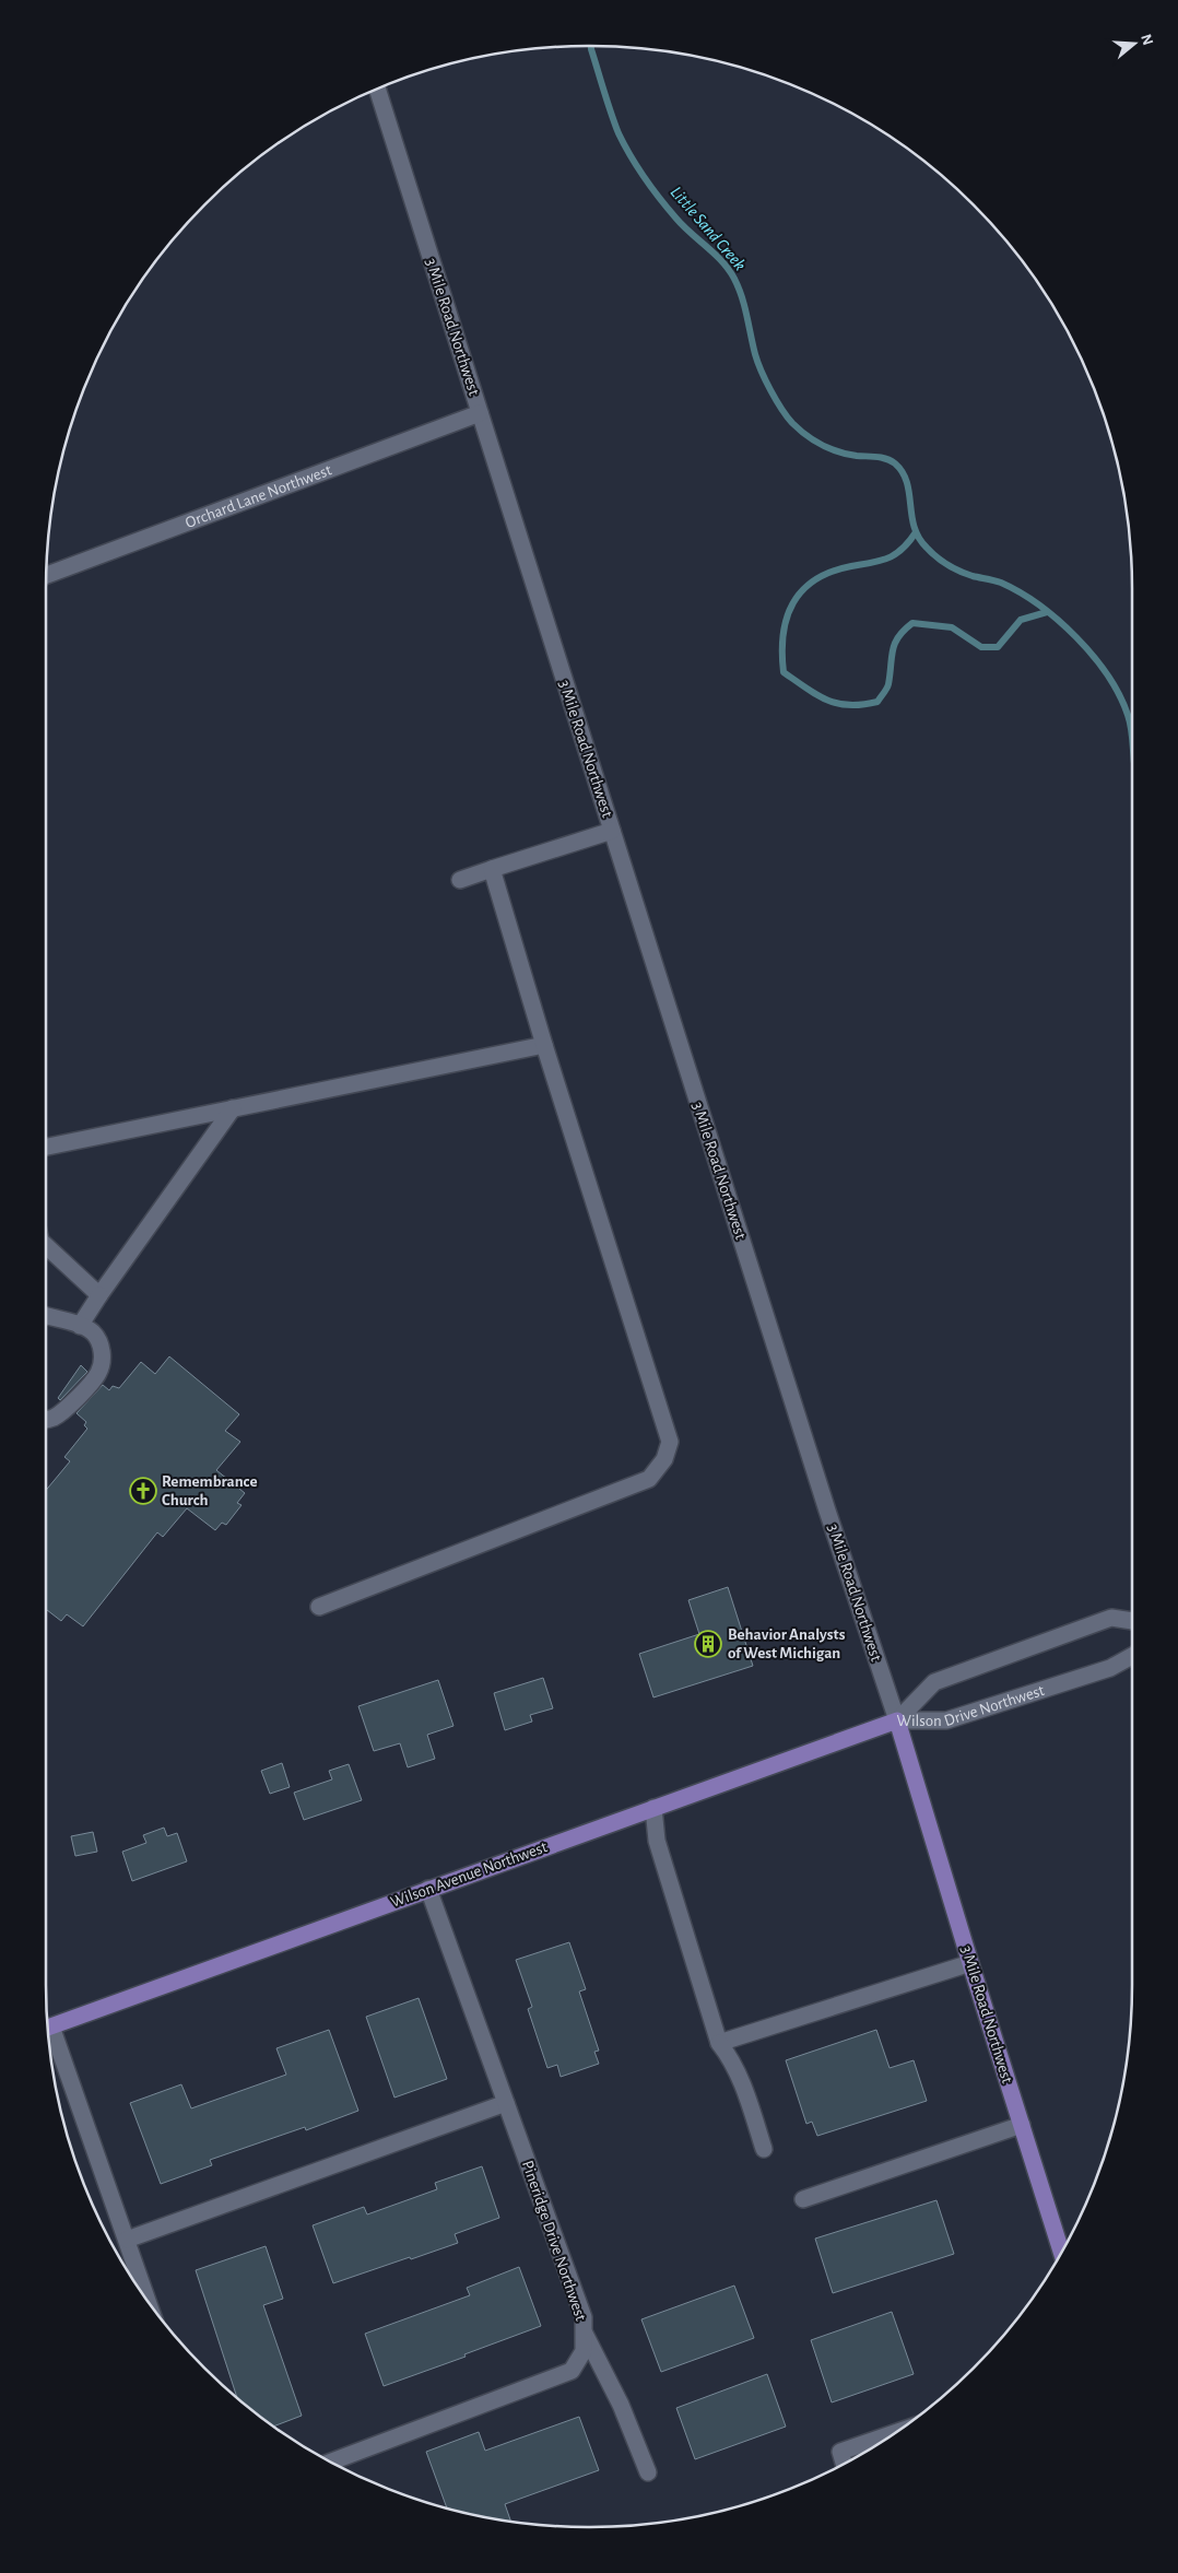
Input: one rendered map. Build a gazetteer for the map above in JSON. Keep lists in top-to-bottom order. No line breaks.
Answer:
{"streets":{"main road":["3 Mile Road Northwest","Wilson Avenue Northwest"],"street":["Orchard Lane Northwest","Wilson Drive Northwest","Pineridge Drive Northwest"]},"crossings":[["3 Mile Road Northwest","Orchard Lane Northwest"],["3 Mile Road Northwest","Wilson Drive Northwest"],["3 Mile Road Northwest","Wilson Avenue Northwest"],["Wilson Drive Northwest","Wilson Avenue Northwest"],["Wilson Avenue Northwest","Pineridge Drive Northwest"]],"water":["Little Sand Creek"],"places":{"church":["Remembrance Church"],"building":["Behavior Analysts of West Michigan"]},"north":"right"}
